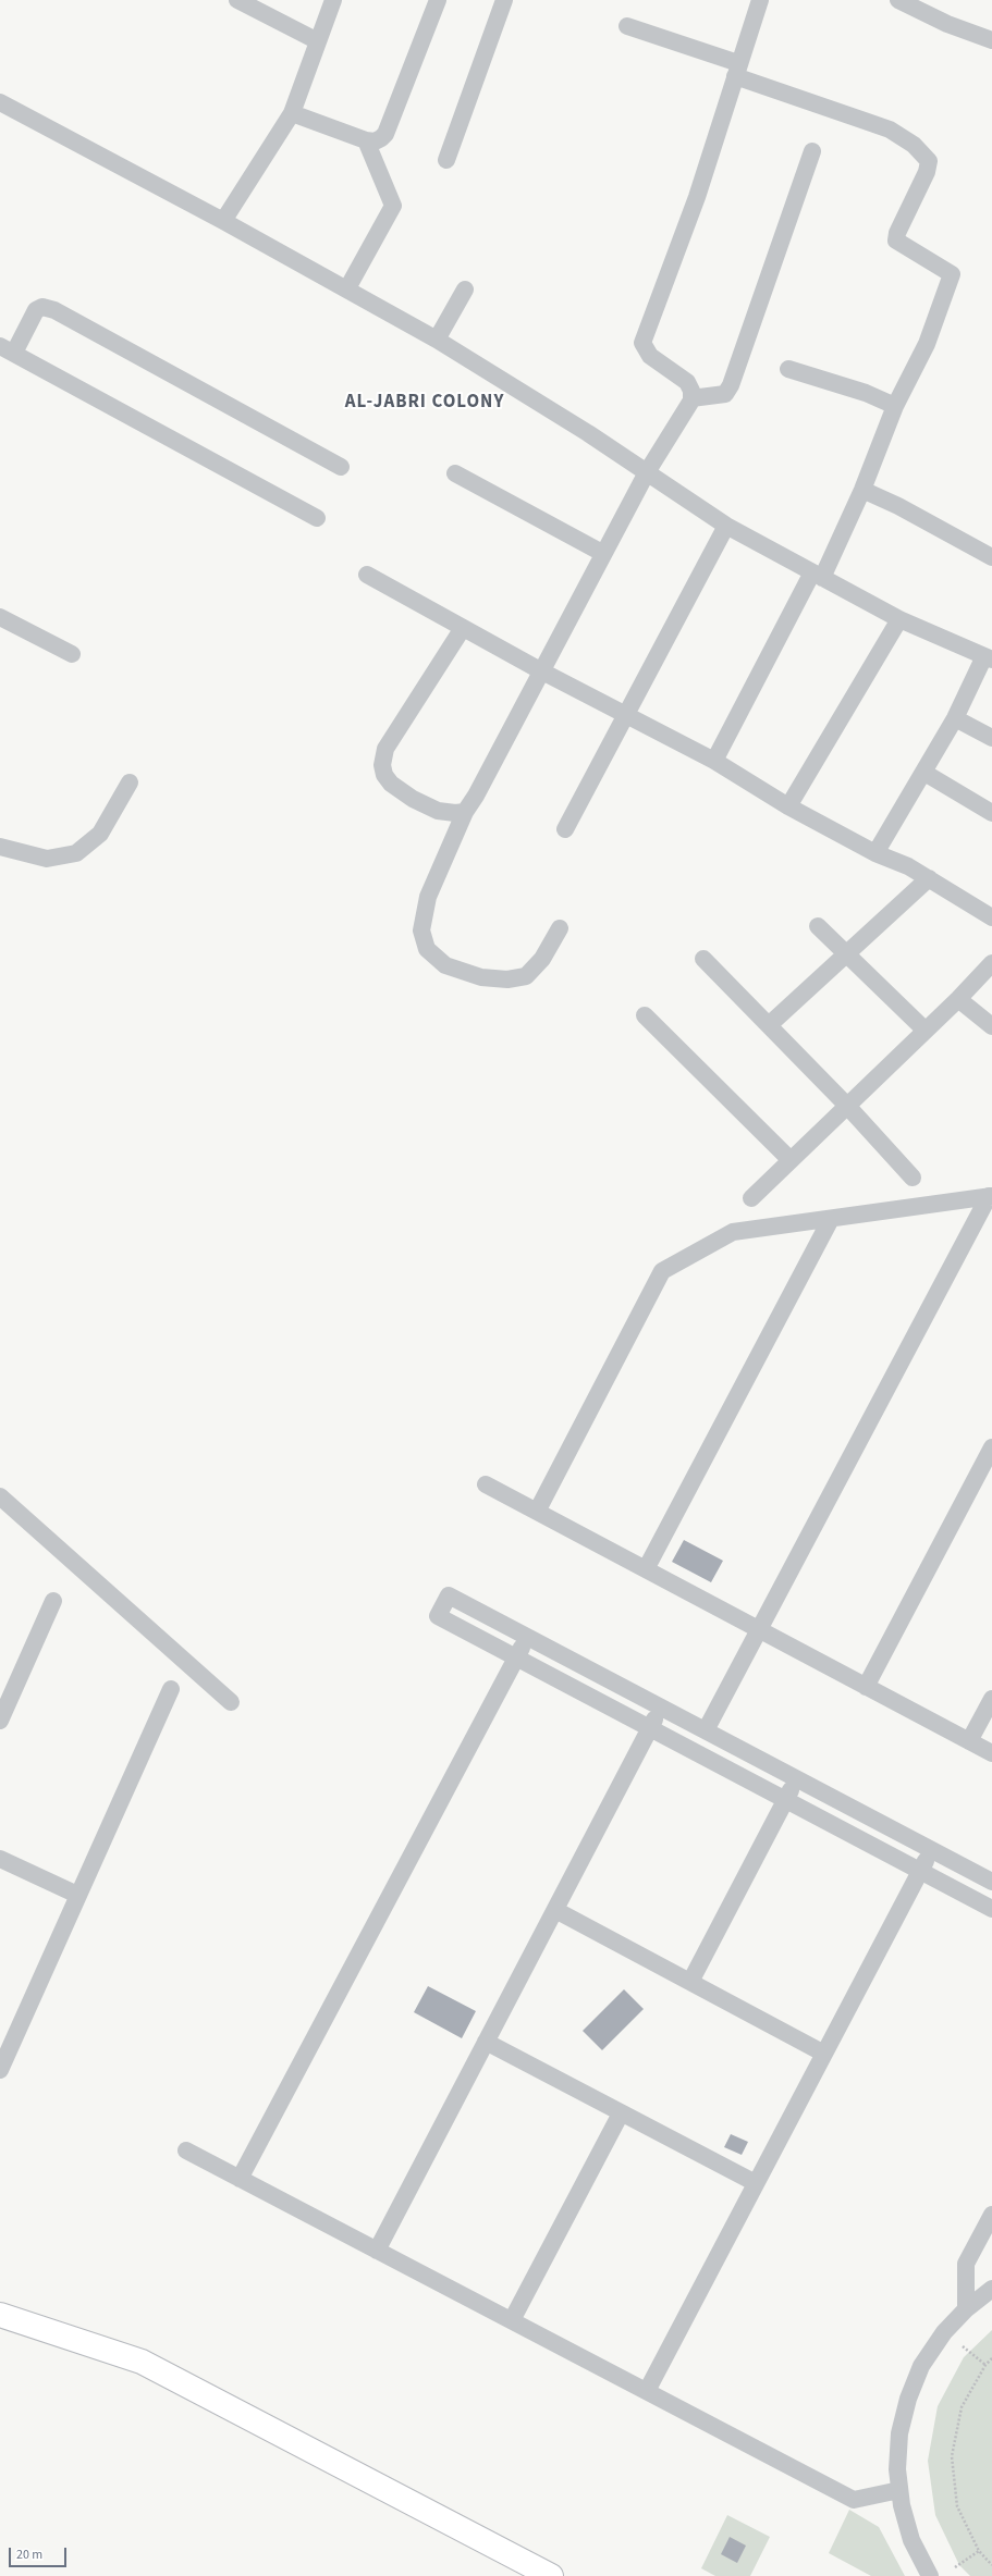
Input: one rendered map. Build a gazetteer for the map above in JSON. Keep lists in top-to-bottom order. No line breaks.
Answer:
{"districts":["AL-JABRI COLONY"],"scale_bar":"20 m"}
